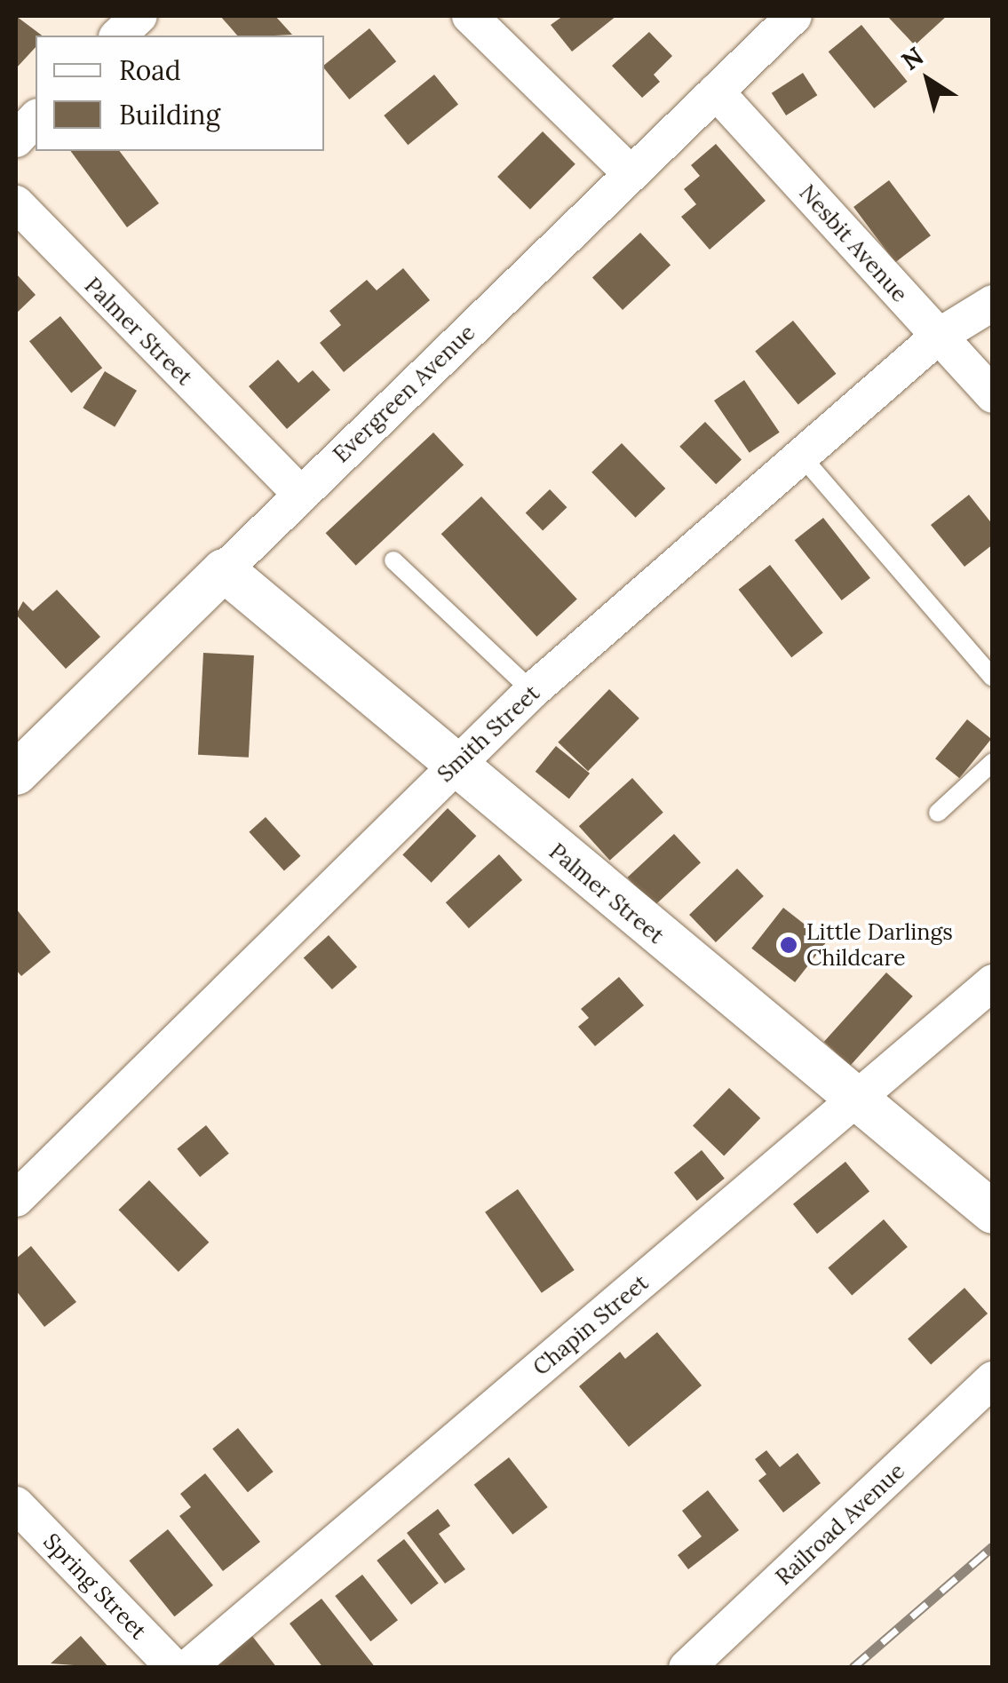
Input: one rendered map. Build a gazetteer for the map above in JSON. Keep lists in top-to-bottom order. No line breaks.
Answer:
{"streets":{"street":["Nesbit Avenue","Palmer Street","Evergreen Avenue","Smith Street","Chapin Street","Railroad Avenue","Spring Street"]},"crossings":[["Nesbit Avenue","Evergreen Avenue"],["Nesbit Avenue","Smith Street"],["Palmer Street","Evergreen Avenue"],["Palmer Street","Smith Street"],["Palmer Street","Chapin Street"]],"places":["Little Darlings Childcare"],"legend":["Road","Building"],"north":"top left"}
